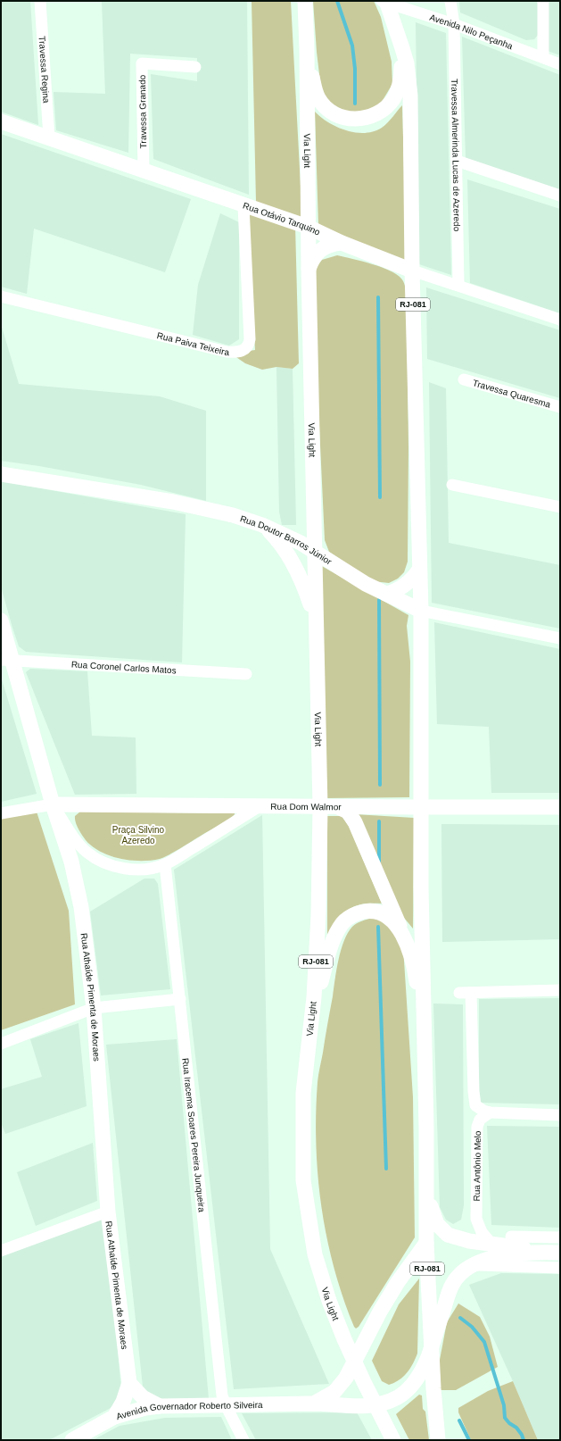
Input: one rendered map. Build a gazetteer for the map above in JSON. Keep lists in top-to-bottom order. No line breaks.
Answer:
{"streets":{"main road":["Via Light","Rua Otávio Tarquino","RJ-081","Rua Doutor Barros Júnior","Rua Dom Walmor","Rua Athaíde Pimenta de Moraes","Avenida Governador Roberto Silveira"],"street":["Avenida Nilo Peçanha","Travessa Regina","Travessa Granado","Travessa Almerinda Lucas de Azeredo","Rua Paiva Teixeira","Travessa Quaresma","Rua Coronel Carlos Matos","Rua Iracema Soares Pereira Junqueira","Rua Antônio Melo"]},"crossings":[["Avenida Nilo Peçanha","Travessa Almerinda Lucas de Azeredo"],["Avenida Nilo Peçanha","RJ-081"],["Travessa Regina","Rua Otávio Tarquino"],["Travessa Granado","Rua Otávio Tarquino"],["Via Light","Rua Otávio Tarquino"],["Via Light","Rua Doutor Barros Júnior"],["Via Light","Rua Dom Walmor"],["Via Light","Avenida Governador Roberto Silveira"],["Travessa Almerinda Lucas de Azeredo","Rua Otávio Tarquino"],["Rua Otávio Tarquino","RJ-081"],["Rua Otávio Tarquino","Rua Paiva Teixeira"],["RJ-081","Rua Doutor Barros Júnior"],["RJ-081","Rua Dom Walmor"],["RJ-081","Avenida Governador Roberto Silveira"],["Rua Coronel Carlos Matos","Rua Athaíde Pimenta de Moraes"],["Rua Dom Walmor","Rua Athaíde Pimenta de Moraes"],["Rua Athaíde Pimenta de Moraes","Avenida Governador Roberto Silveira"],["Rua Iracema Soares Pereira Junqueira","Avenida Governador Roberto Silveira"]],"parks":["Praça Silvino Azeredo"]}
